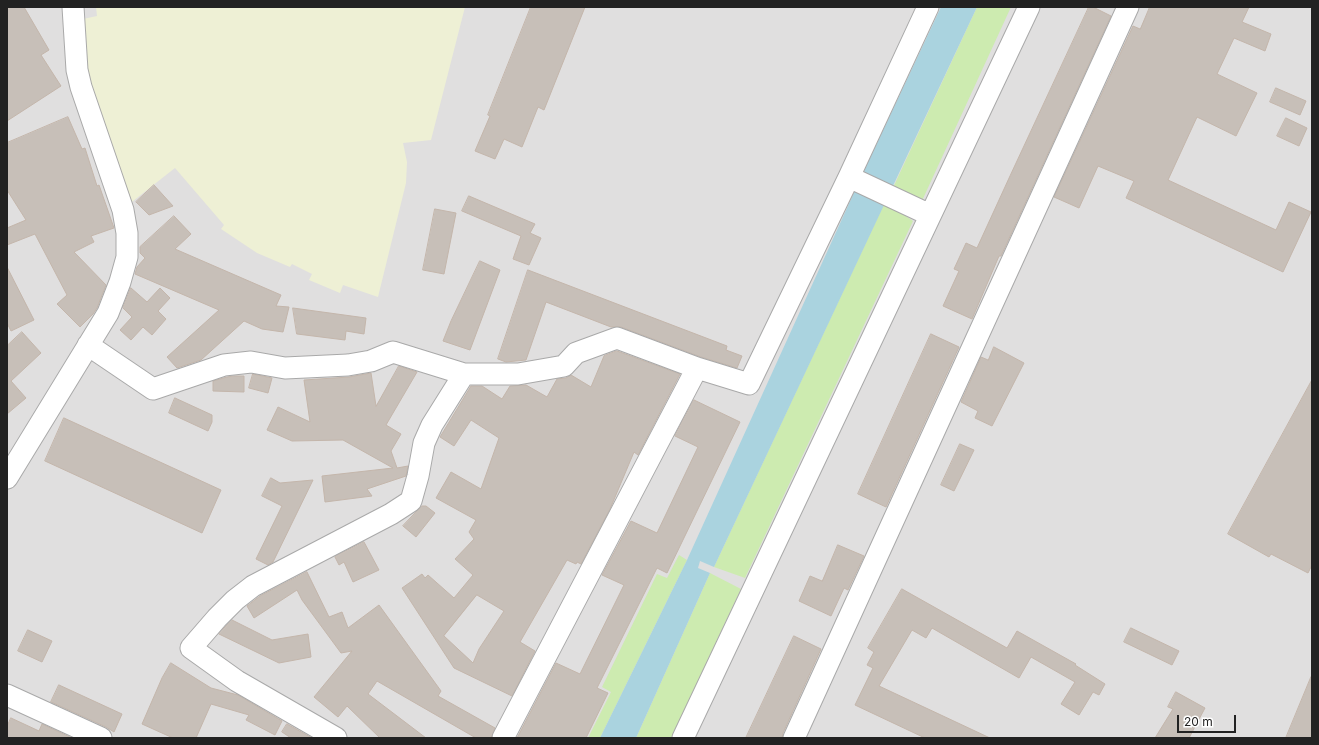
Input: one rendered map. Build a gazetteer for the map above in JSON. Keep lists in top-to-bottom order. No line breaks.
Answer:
{"scale_bar":"20 m"}
